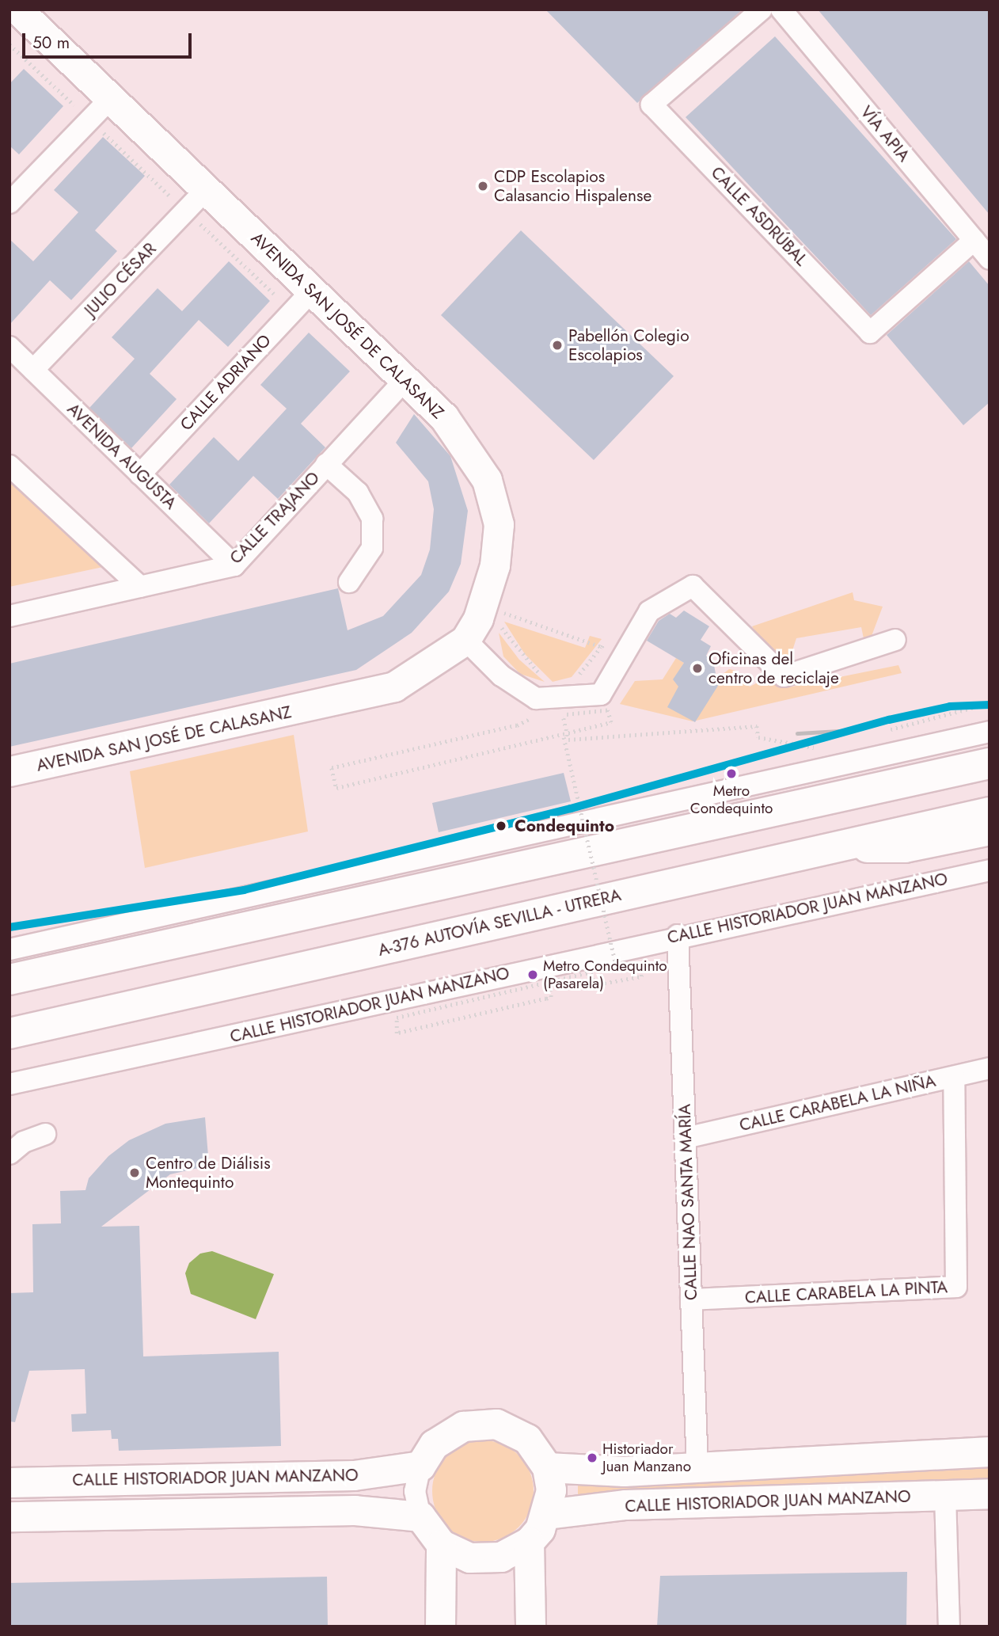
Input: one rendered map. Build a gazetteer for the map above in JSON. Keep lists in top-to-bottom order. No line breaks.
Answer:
{"streets":{"main road":["A-376 AUTOVÍA SEVILLA - UTRERA"],"street":["VÍA APIA","CALLE ASDRÚBAL","JULIO CÉSAR","AVENIDA SAN JOSÉ DE CALASANZ","CALLE ADRIANO","AVENIDA AUGUSTA","CALLE TRAJANO","CALLE HISTORIADOR JUAN MANZANO","CALLE CARABELA LA NIÑA","CALLE NAO SANTA MARÍA","CALLE CARABELA LA PINTA"]},"crossings":[["VÍA APIA","CALLE ASDRÚBAL"],["JULIO CÉSAR","AVENIDA SAN JOSÉ DE CALASANZ"],["JULIO CÉSAR","AVENIDA AUGUSTA"],["AVENIDA SAN JOSÉ DE CALASANZ","CALLE ADRIANO"],["AVENIDA SAN JOSÉ DE CALASANZ","CALLE TRAJANO"],["CALLE ADRIANO","AVENIDA AUGUSTA"],["AVENIDA AUGUSTA","CALLE TRAJANO"],["CALLE HISTORIADOR JUAN MANZANO","CALLE NAO SANTA MARÍA"],["CALLE CARABELA LA NIÑA","CALLE NAO SANTA MARÍA"],["CALLE CARABELA LA NIÑA","CALLE CARABELA LA PINTA"],["CALLE NAO SANTA MARÍA","CALLE CARABELA LA PINTA"]],"places":["CDP Escolapios Calasancio Hispalense","Pabellón Colegio Escolapios","Oficinas del centro de reciclaje","Metro Condequinto","Condequinto","Metro Condequinto (Pasarela)","Centro de Diálisis Montequinto","Historiador Juan Manzano"],"scale_bar":"50 m"}
